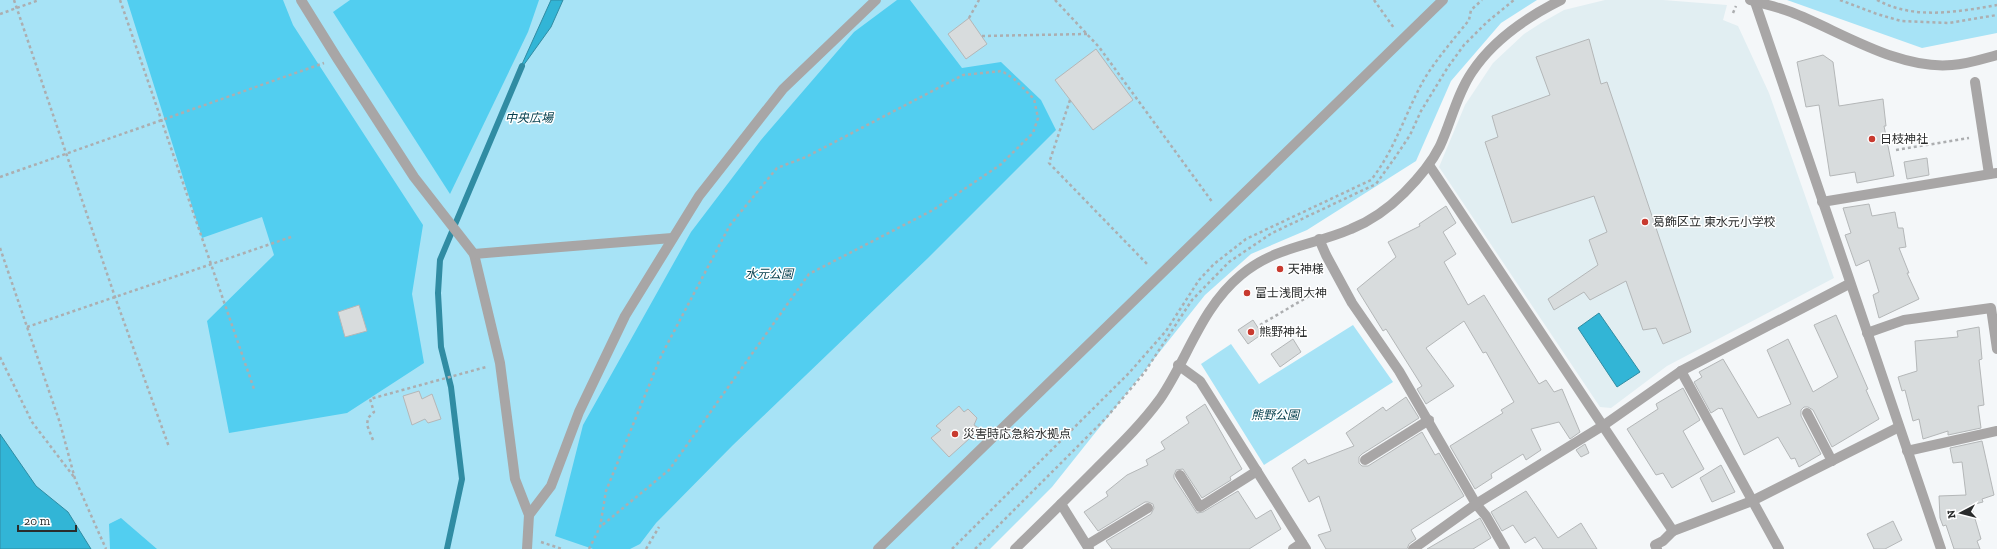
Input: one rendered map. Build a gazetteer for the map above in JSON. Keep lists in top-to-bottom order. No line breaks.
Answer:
{"parks":["中央広場","水元公園","熊野公園"],"places":["日枝神社","葛飾区立 東水元小学校","天神様","富士浅間大神","熊野神社","災害時応急給水拠点"],"scale_bar":"20 m","north":"left"}
